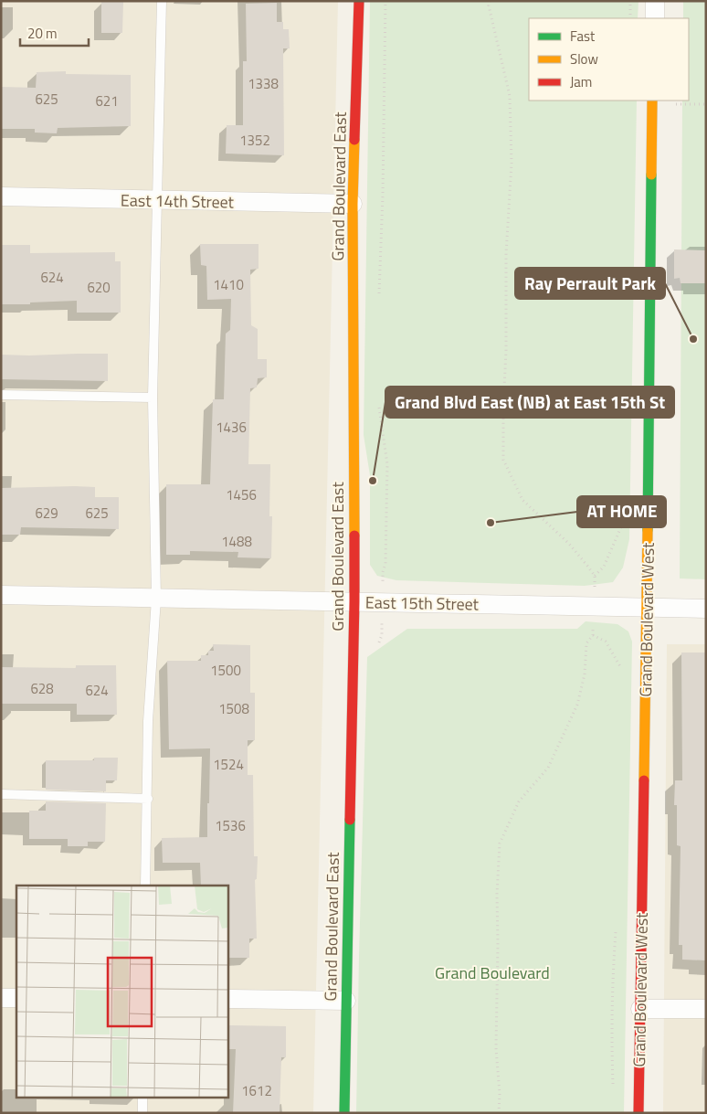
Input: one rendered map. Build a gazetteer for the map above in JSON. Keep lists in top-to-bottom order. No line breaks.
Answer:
{"streets":{"main road":["Grand Boulevard East","Grand Boulevard West"],"street":["East 14th Street","East 15th Street"]},"crossings":[["Grand Boulevard East","East 14th Street"],["Grand Boulevard East","East 15th Street"],["East 15th Street","Grand Boulevard West"]],"parks":["Grand Boulevard"],"places":["Ray Perrault Park","Grand Blvd East (NB) at East 15th St","AT HOME"],"house_numbers":["1338","625","621","1352","624","1410","620","1436","1456","629","625","1488","1500","628","624","1508","1524","1536","1612"],"legend":["Fast","Slow","Jam"],"scale_bar":"20 m"}
